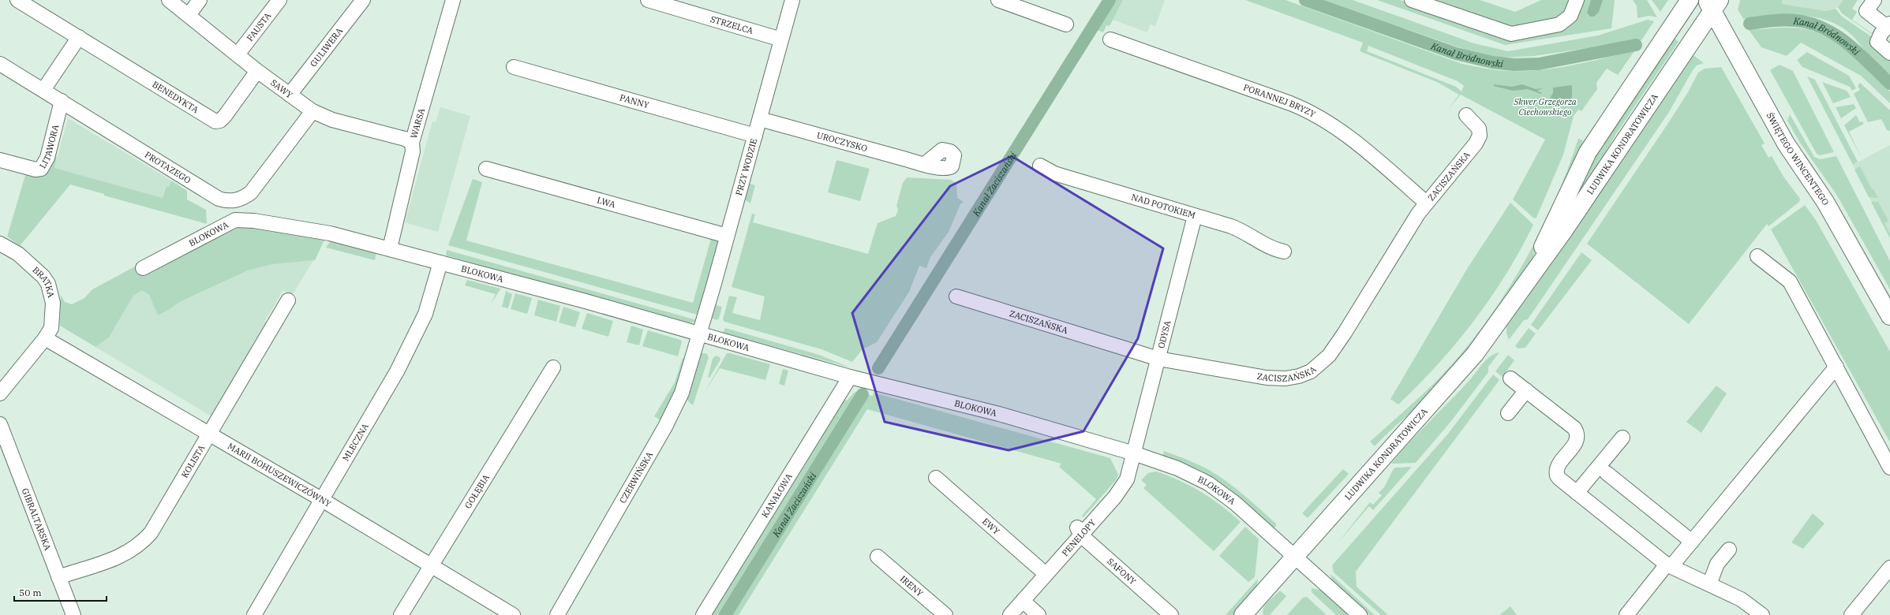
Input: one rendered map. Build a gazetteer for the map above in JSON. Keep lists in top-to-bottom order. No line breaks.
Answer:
{"streets":{"main road":["LUDWIKA KONDRATOWICZA","ŚWIĘTEGO WINCENTEGO"],"street":["STRZELCA","FAUSTA","GULIWERA","SAWY","BENEDYKTA","PANNY","PORANNEJ BRYZY","WARSA","UROCZYSKO","LITAWORA","PROTAZEGO","PRZY WODZIE","ZACISZAŃSKA","LWA","NAD POTOKIEM","BLOKOWA","BRATKA","ODYSA","MLECZNA","KOLISTA","MARII BOHUSZEWICZÓWNY","CZERWIŃSKA","GOŁĘBIA","KANAŁOWA","GIBRALTARSKA","EWY","PENELOPY","SAFONY","IRENY"]},"crossings":[["STRZELCA","PRZY WODZIE"],["FAUSTA","SAWY"],["GULIWERA","SAWY"],["SAWY","BENEDYKTA"],["SAWY","WARSA"],["SAWY","PROTAZEGO"],["PANNY","PRZY WODZIE"],["PORANNEJ BRYZY","ZACISZAŃSKA"],["WARSA","BLOKOWA"],["UROCZYSKO","PRZY WODZIE"],["LUDWIKA KONDRATOWICZA","ŚWIĘTEGO WINCENTEGO"],["LUDWIKA KONDRATOWICZA","BLOKOWA"],["LITAWORA","PROTAZEGO"],["PRZY WODZIE","LWA"],["PRZY WODZIE","BLOKOWA"],["PRZY WODZIE","CZERWIŃSKA"],["ZACISZAŃSKA","ODYSA"],["NAD POTOKIEM","ODYSA"],["BLOKOWA","ODYSA"],["BLOKOWA","MLECZNA"],["BLOKOWA","CZERWIŃSKA"],["BLOKOWA","KANAŁOWA"],["BLOKOWA","PENELOPY"],["BRATKA","MARII BOHUSZEWICZÓWNY"],["ODYSA","PENELOPY"],["MLECZNA","MARII BOHUSZEWICZÓWNY"],["KOLISTA","MARII BOHUSZEWICZÓWNY"],["KOLISTA","GIBRALTARSKA"],["MARII BOHUSZEWICZÓWNY","GOŁĘBIA"],["EWY","PENELOPY"],["PENELOPY","SAFONY"]],"water":["Kanał Bródnowski","Kanał Zaciszański"],"parks":["Skwer Grzegorza Ciechowskiego"],"scale_bar":"50 m"}
